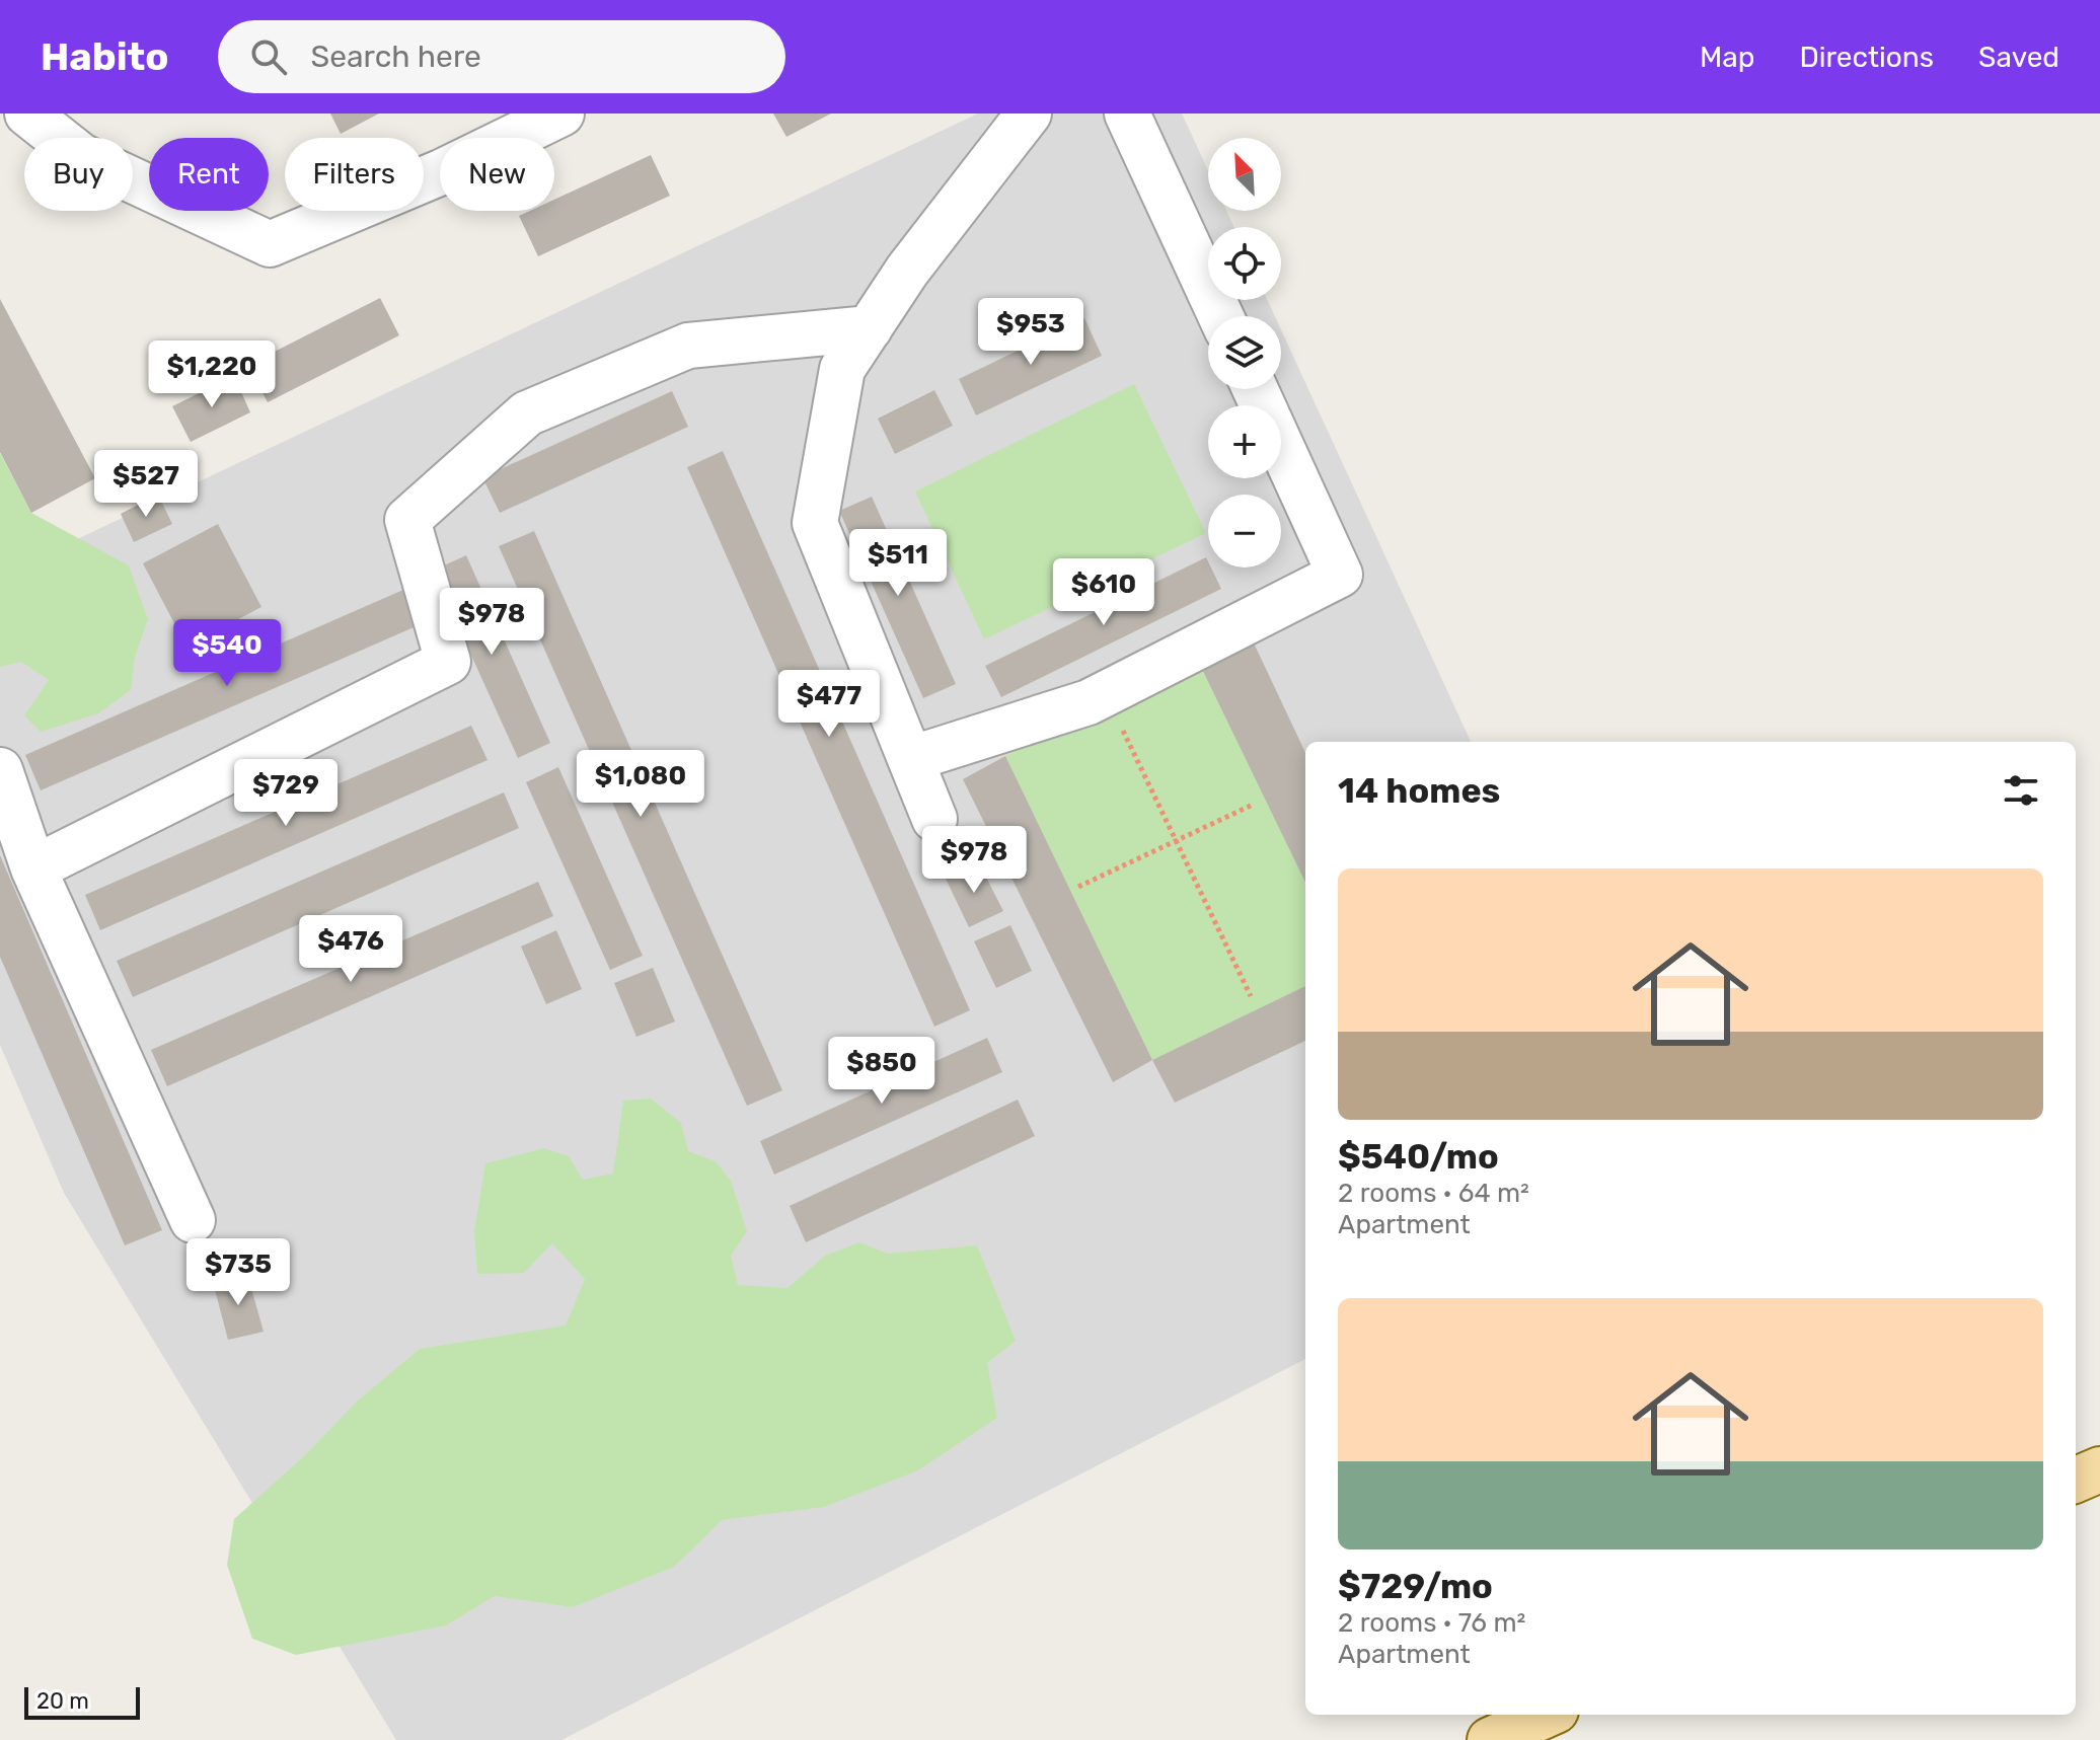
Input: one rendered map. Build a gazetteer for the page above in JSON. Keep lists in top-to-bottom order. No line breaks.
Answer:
{"scale_bar":"20 m","north":"top left","page":{"header":"Habito","search":"Search here","nav":["Map","Directions","Saved"],"map_buttons":["+","−"],"chip":["Buy","Rent","Filters","New"],"price":["$953","$1,220","$527","$511","$610","$978","$540","$477","$1,080","$729","$978","$476","$850","$735"],"heading":"14 homes","list":[{"name":"$540/mo","note":"2 rooms · 64 m² · Apartment"},{"name":"$729/mo","note":"2 rooms · 76 m² · Apartment"}],"scale":"20 m"}}
